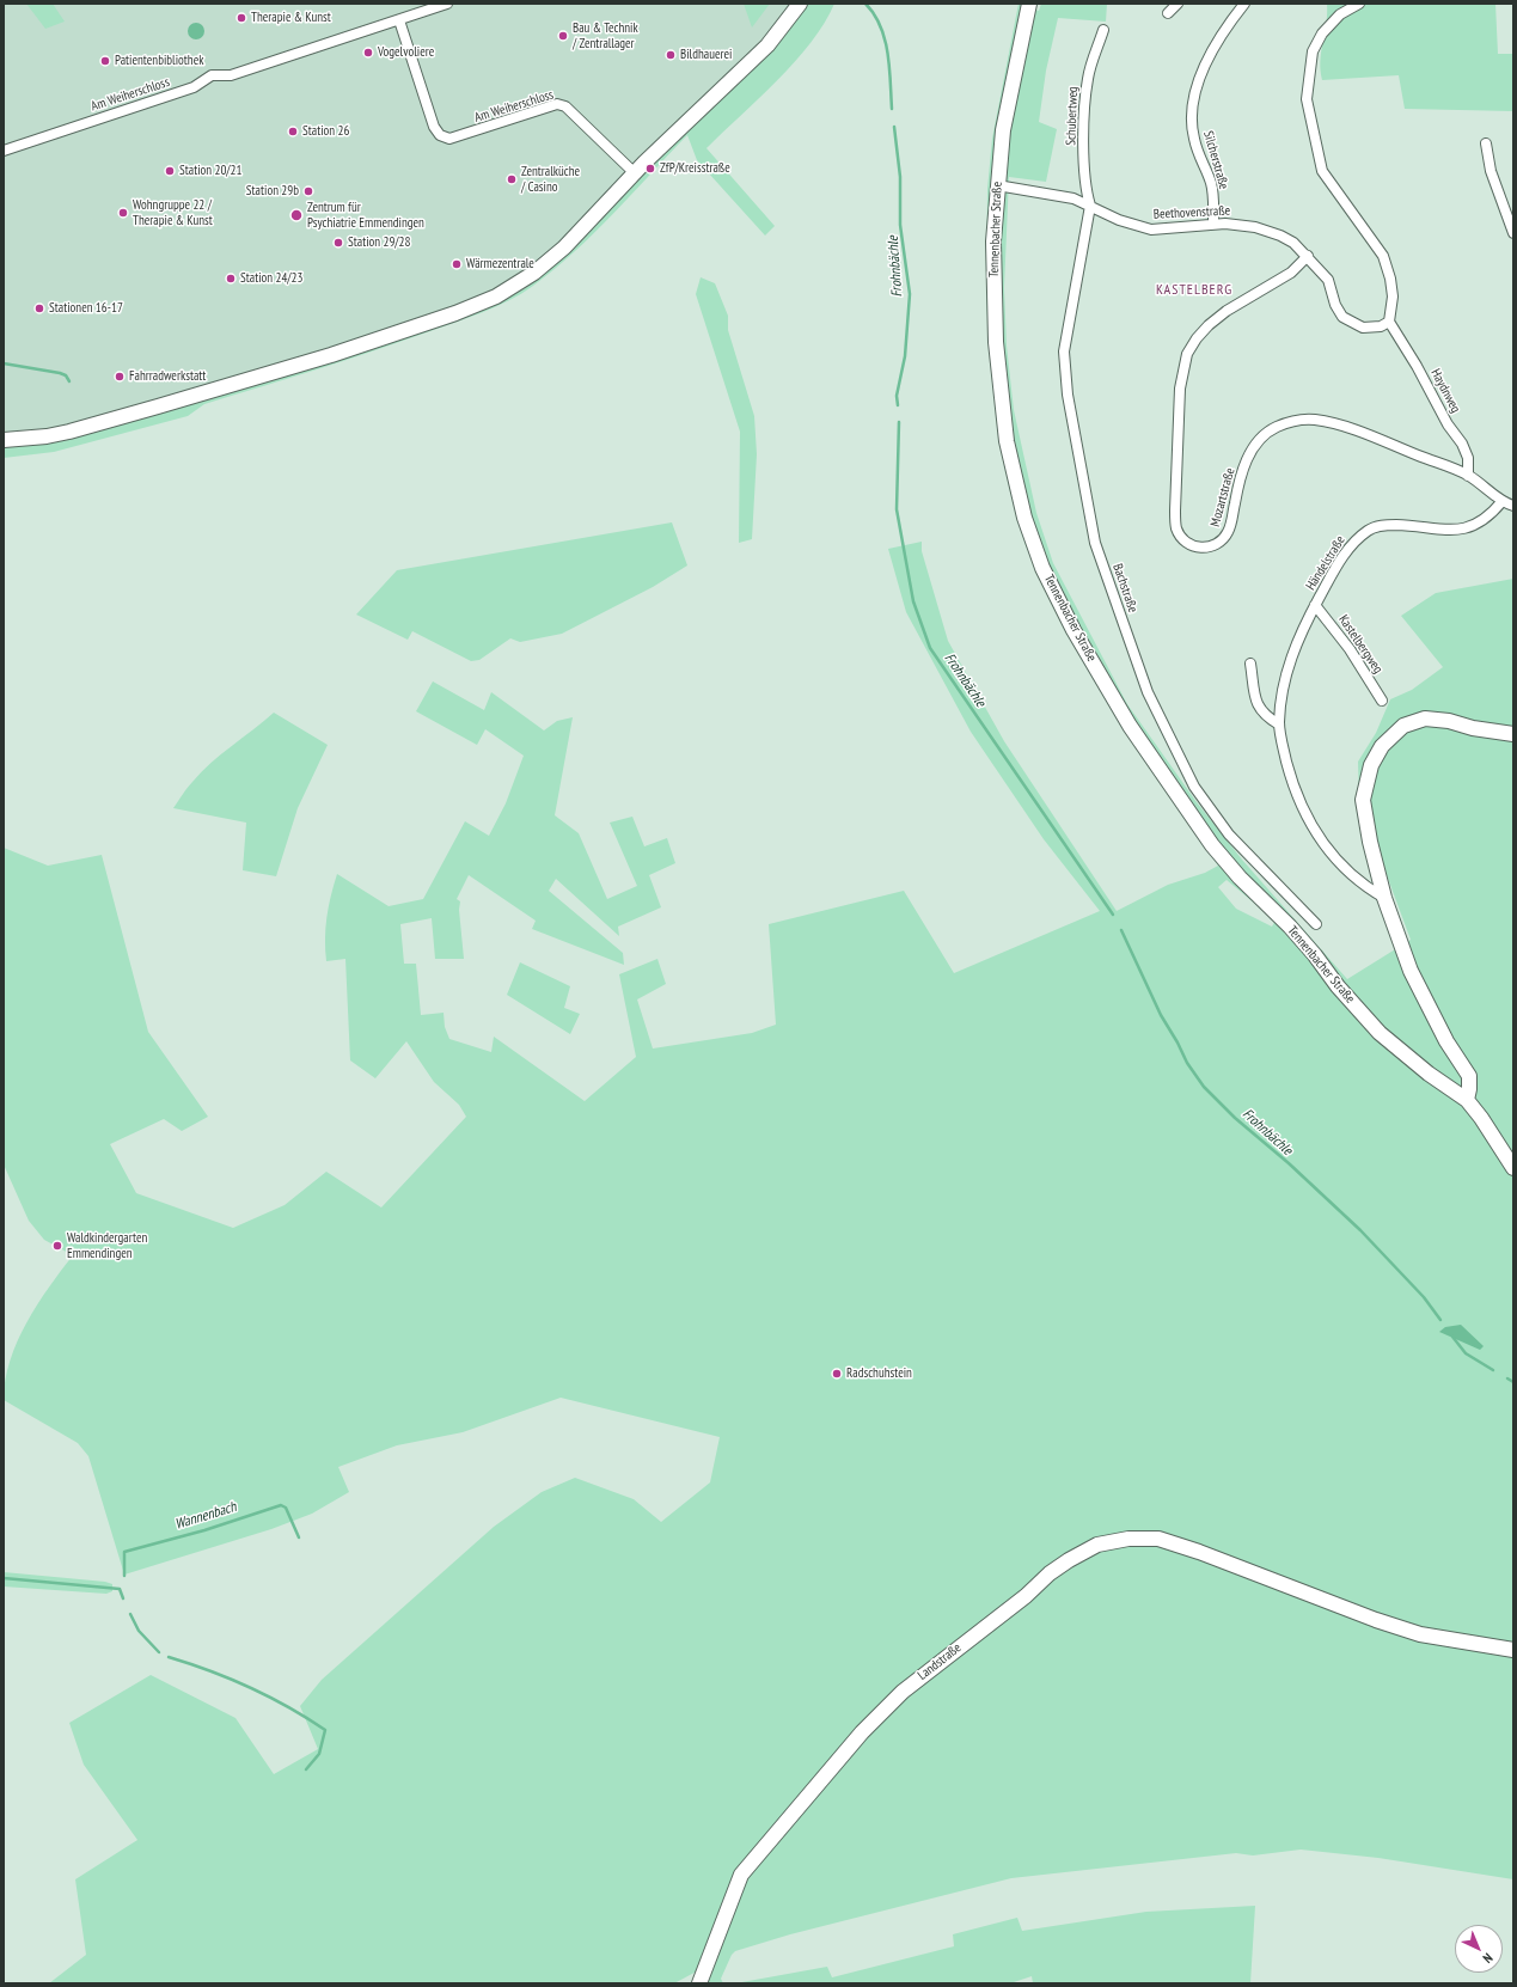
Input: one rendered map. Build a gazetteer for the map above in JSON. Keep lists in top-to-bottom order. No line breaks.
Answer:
{"streets":{"street":["Am Weiherschloss","Schubertweg","Silcherstraße","Beethovenstraße","Tennenbacher Straße","Haydnweg","Mozartstraße","Händelstraße","Bachstraße","Kastelbergweg","Landstraße"]},"crossings":[["Schubertweg","Beethovenstraße"],["Schubertweg","Bachstraße"],["Silcherstraße","Beethovenstraße"],["Beethovenstraße","Tennenbacher Straße"],["Beethovenstraße","Haydnweg"],["Beethovenstraße","Mozartstraße"],["Beethovenstraße","Bachstraße"],["Haydnweg","Mozartstraße"],["Mozartstraße","Händelstraße"],["Händelstraße","Kastelbergweg"]],"districts":["KASTELBERG"],"water":["Frohnbächle","Wannenbach"],"places":["Therapie & Kunst","Bau & Technik / Zentrallager","Vogelvoliere","Bildhauerei","Patientenbibliothek","Station 26","ZfP/Kreisstraße","Station 20/21","Zentralküche / Casino","Station 29b","Wohngruppe 22 / Therapie & Kunst","Zentrum für Psychiatrie Emmendingen","Station 29/28","Wärmezentrale","Station 24/23","Stationen 16-17","Fahrradwerkstatt","Waldkindergarten Emmendingen","Radschuhstein"],"north":"bottom right"}
